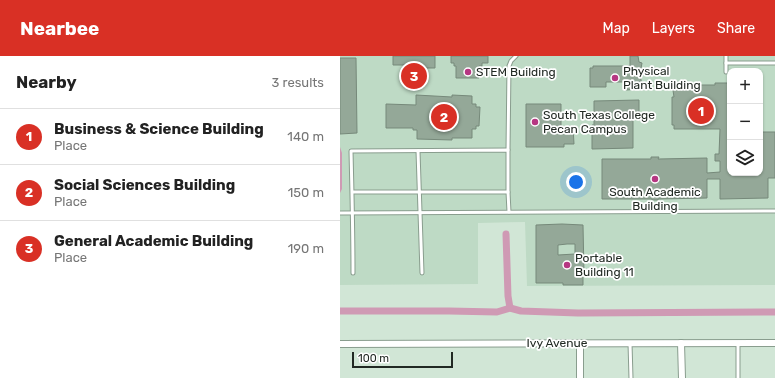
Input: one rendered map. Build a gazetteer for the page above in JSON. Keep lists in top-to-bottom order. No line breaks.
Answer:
{"streets":{"street":["Ivy Avenue"]},"places":["STEM Building","Physical Plant Building","South Texas College Pecan Campus","South Academic Building","Portable Building 11"],"scale_bar":"100 m","page":{"header":"Nearbee","nav":["Map","Layers","Share"],"heading":["Nearby","3 results"],"pins":["3","1","2"],"map_buttons":["+","−"],"list":[{"mark":"1","name":"Business & Science Building","note":"Place","value":"140 m"},{"mark":"2","name":"Social Sciences Building","note":"Place","value":"150 m"},{"mark":"3","name":"General Academic Building","note":"Place","value":"190 m"}],"scale":"100 m"}}
